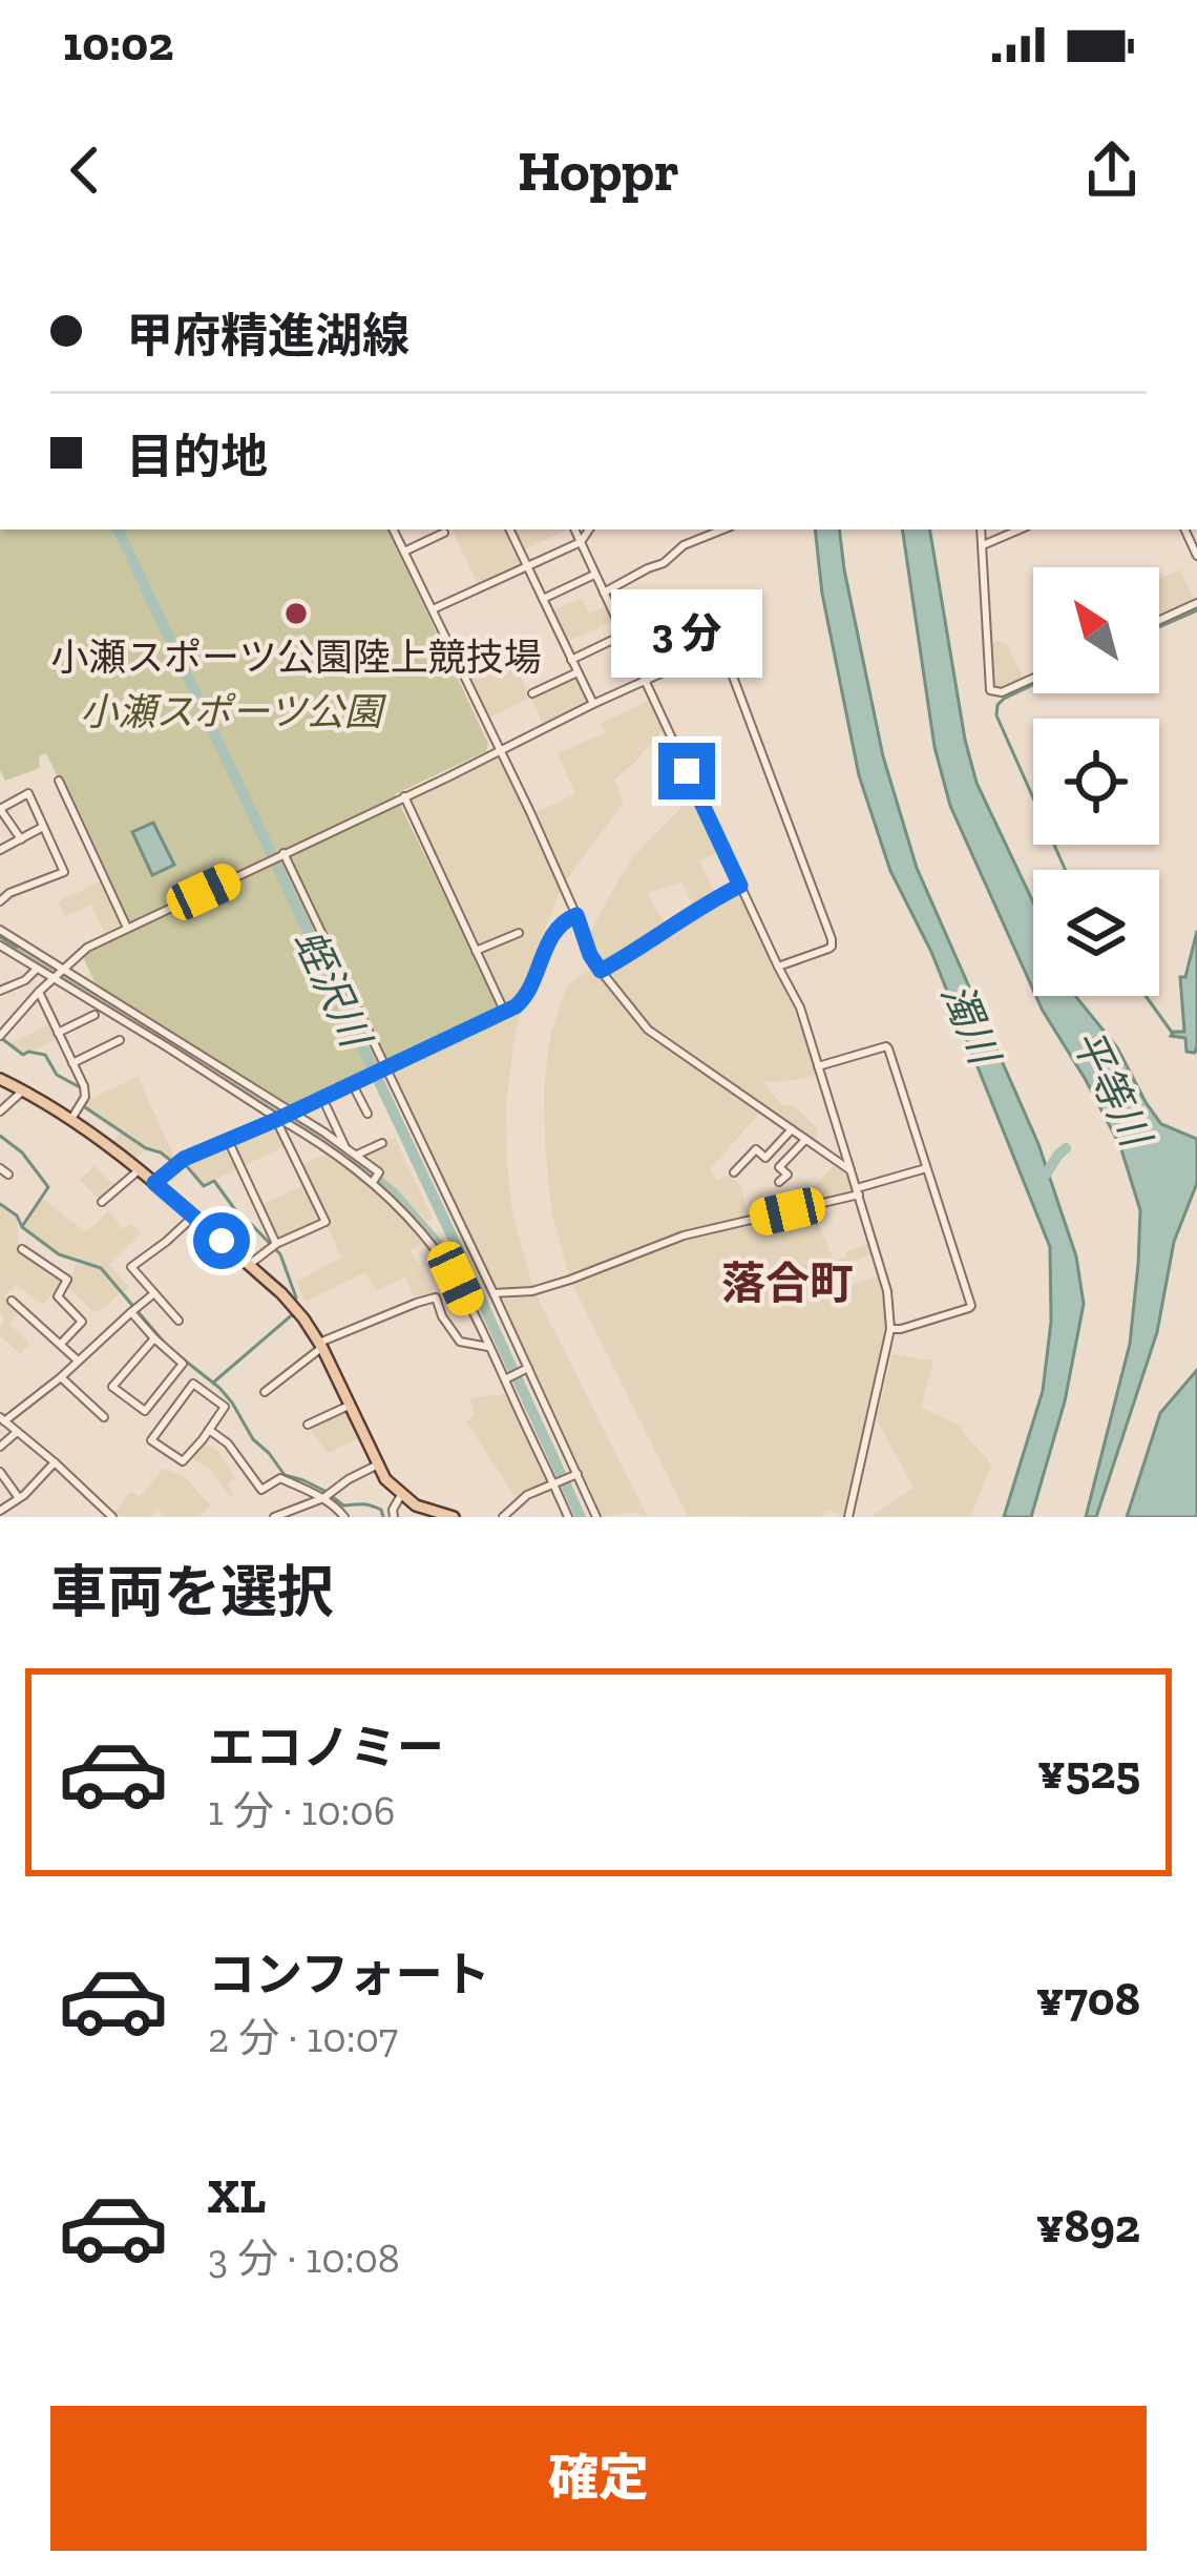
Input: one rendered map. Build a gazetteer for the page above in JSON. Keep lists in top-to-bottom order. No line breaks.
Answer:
{"districts":["落合町"],"water":["蛭沢川","濁川","平等川"],"parks":["小瀬スポーツ公園"],"places":["小瀬スポーツ公園陸上競技場"],"north":"top left","page":{"status":"10:02","header":"Hoppr","banner":["甲府精進湖線","目的地"],"bubble":"3 分","heading":"車両を選択","list":[{"name":"エコノミー","note":"1 分 · 10:06","value":"¥525"},{"name":"コンフォート","note":"2 分 · 10:07","value":"¥708"},{"name":"XL","note":"3 分 · 10:08","value":"¥892"}],"buttons":"確定"}}
